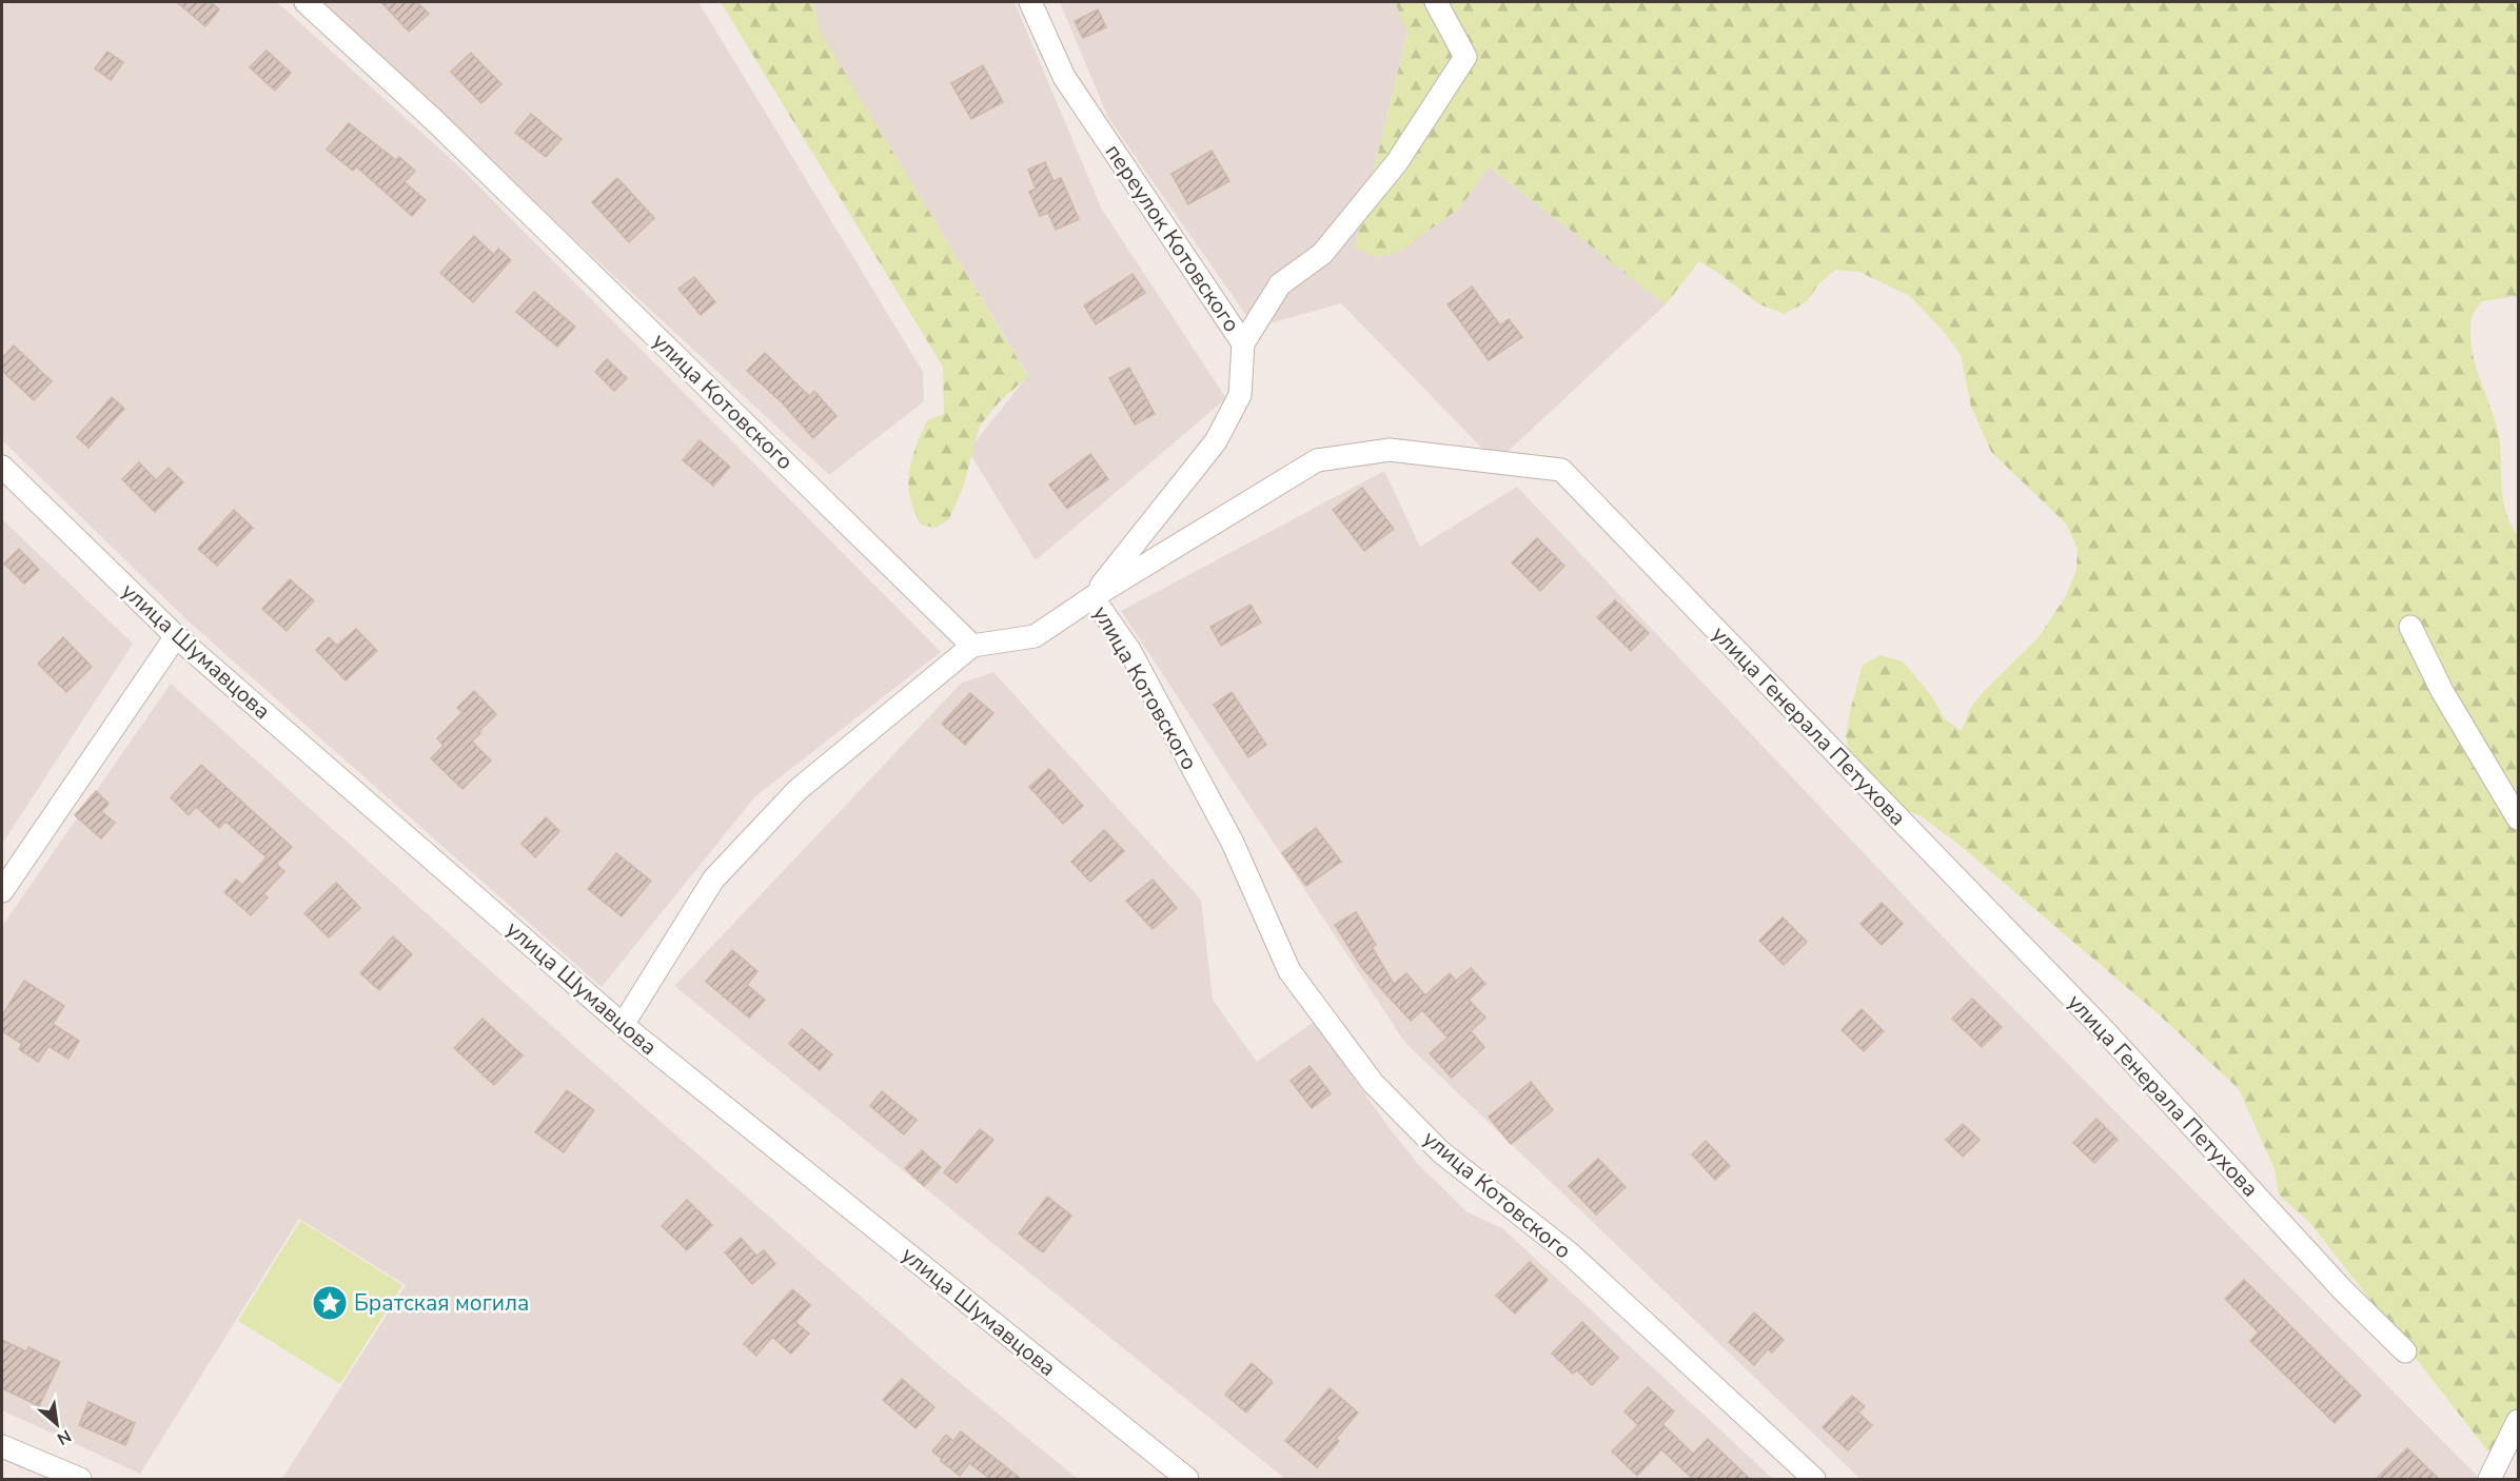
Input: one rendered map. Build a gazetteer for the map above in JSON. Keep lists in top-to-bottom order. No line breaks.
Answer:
{"streets":{"street":["переулок Котовского","улица Котовского","улица Шумавцова","улица Генерала Петухова"]},"crossings":[["переулок Котовского","улица Котовского"],["переулок Котовского","улица Генерала Петухова"],["улица Котовского","улица Генерала Петухова"]],"places":{"place":["Братская могила"]},"north":"bottom right"}
